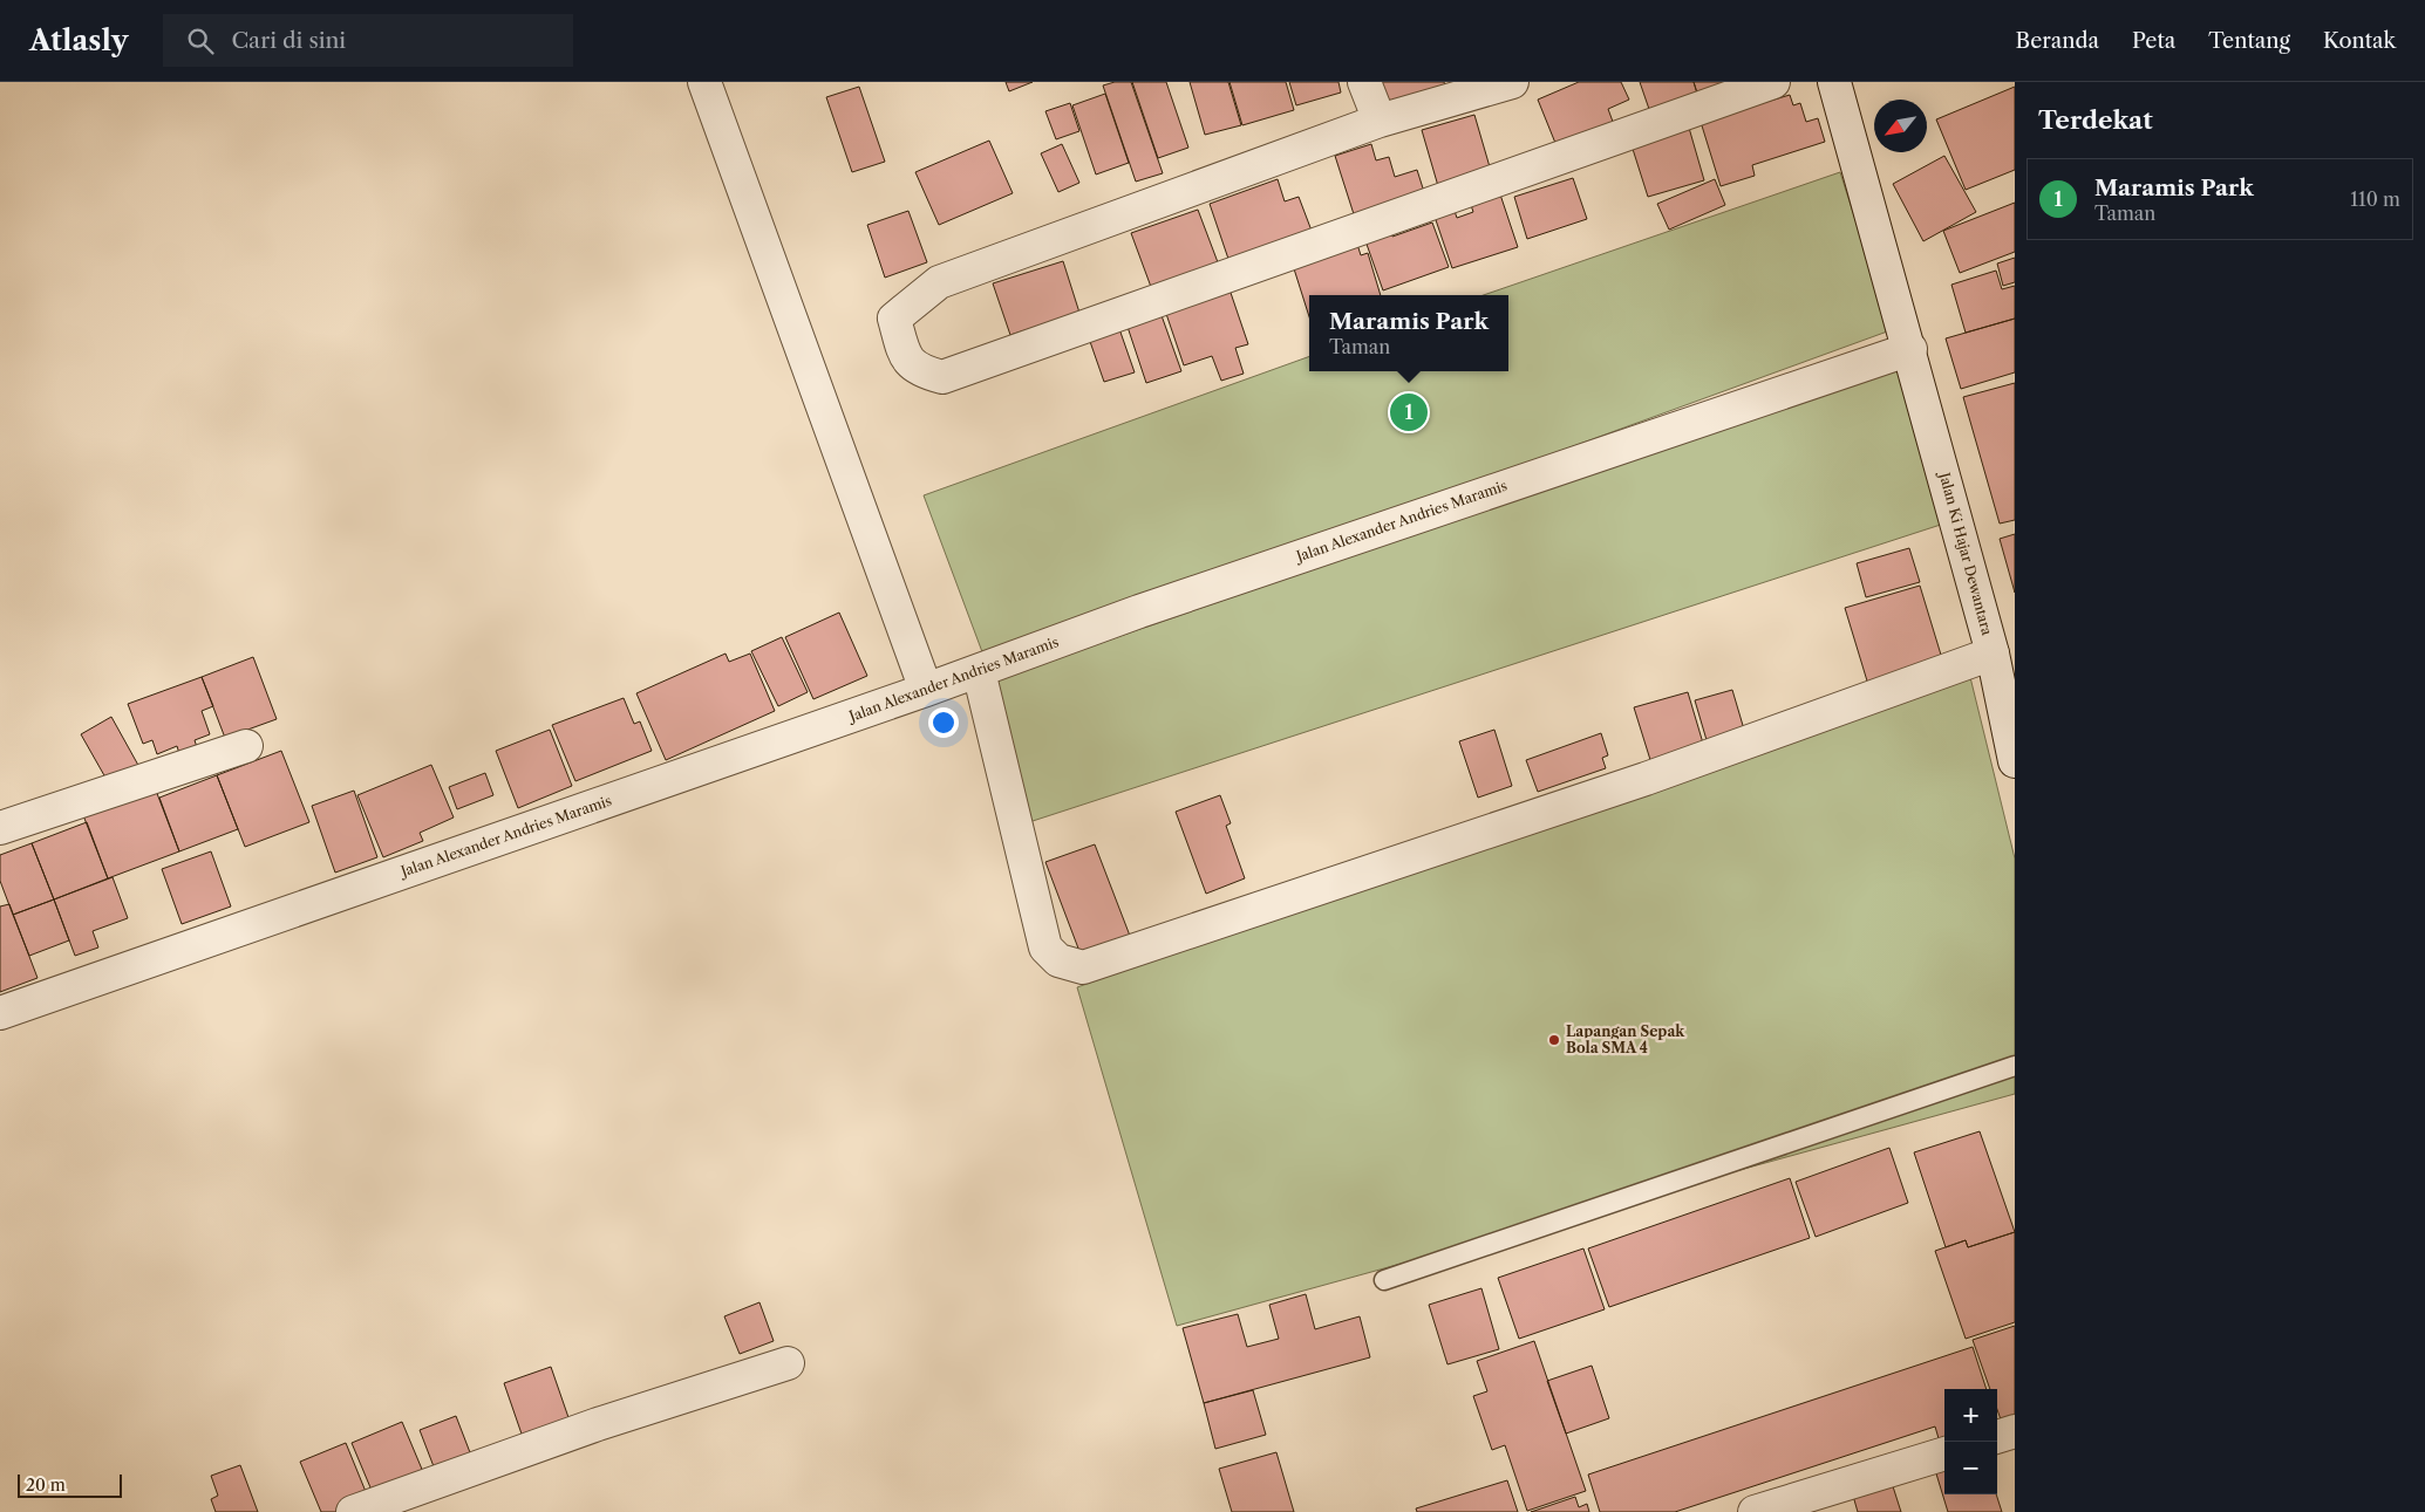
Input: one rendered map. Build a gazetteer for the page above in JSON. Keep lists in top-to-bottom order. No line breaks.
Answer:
{"streets":{"street":["Jalan Alexander Andries Maramis","Jalan Ki Hajar Dewantara"]},"crossings":[["Jalan Alexander Andries Maramis","Jalan Ki Hajar Dewantara"]],"places":["Lapangan Sepak Bola SMA 4"],"scale_bar":"20 m","north":"bottom left","page":{"header":"Atlasly","search":"Cari di sini","nav":["Beranda","Peta","Tentang","Kontak"],"heading":"Terdekat","list":[{"mark":"1","name":"Maramis Park","note":"Taman","value":"110 m"}],"popup":["Maramis Park","Taman"],"pins":"1","map_buttons":["+","−"],"scale":"20 m"}}
